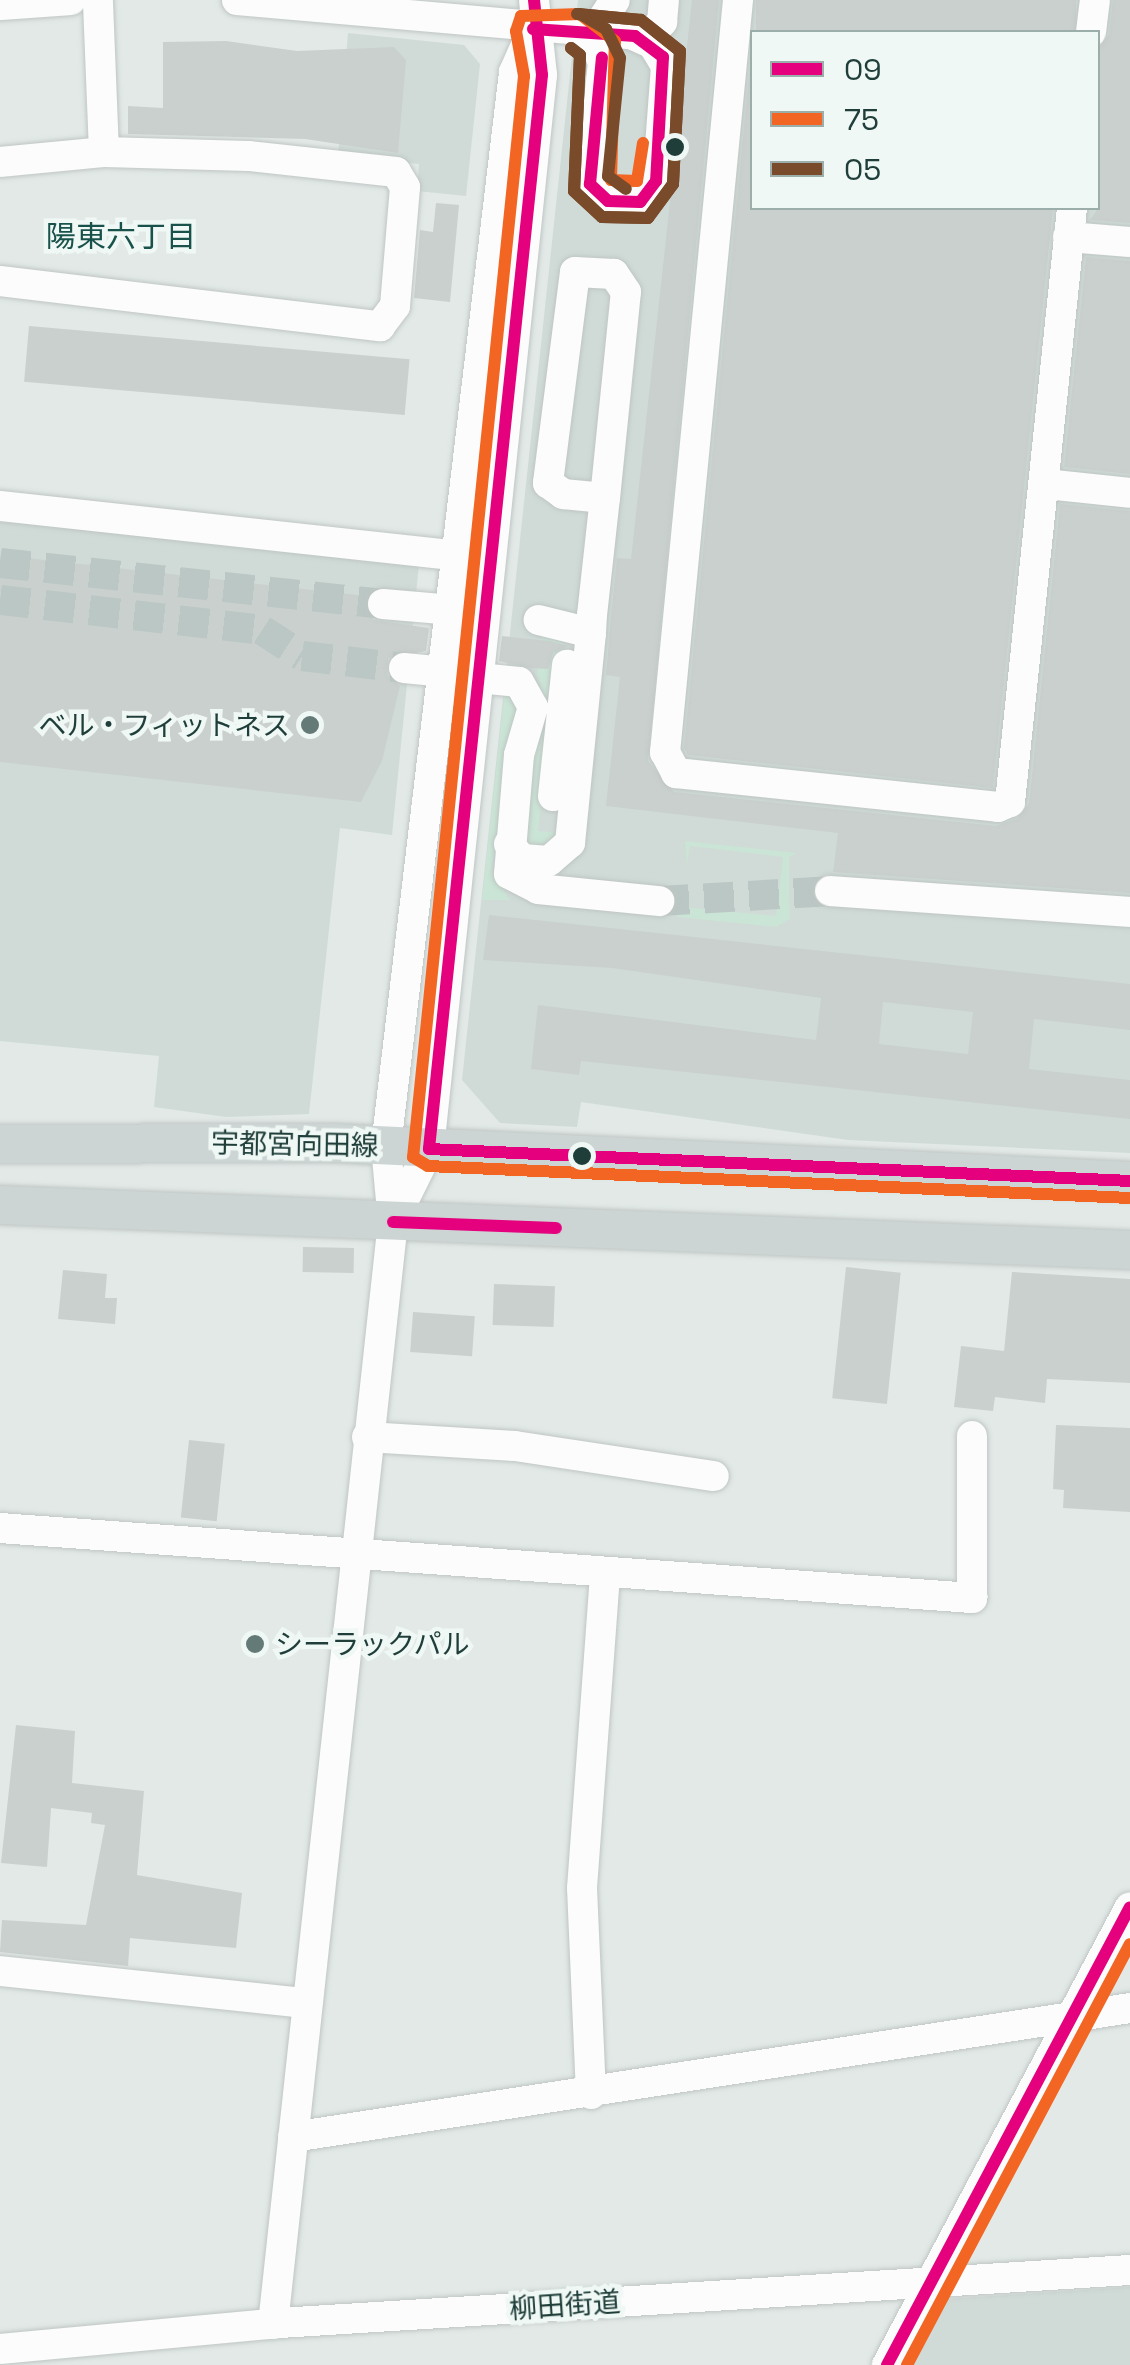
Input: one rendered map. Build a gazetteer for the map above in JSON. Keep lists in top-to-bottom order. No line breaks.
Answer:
{"streets":{"main road":["宇都宮向田線"],"street":["柳田街道"]},"districts":["陽東六丁目"],"places":["ベル・フィットネス","シーラックパル"],"lines":["transit line 09","transit line 75","transit line 05"],"legend":["09","75","05"]}
